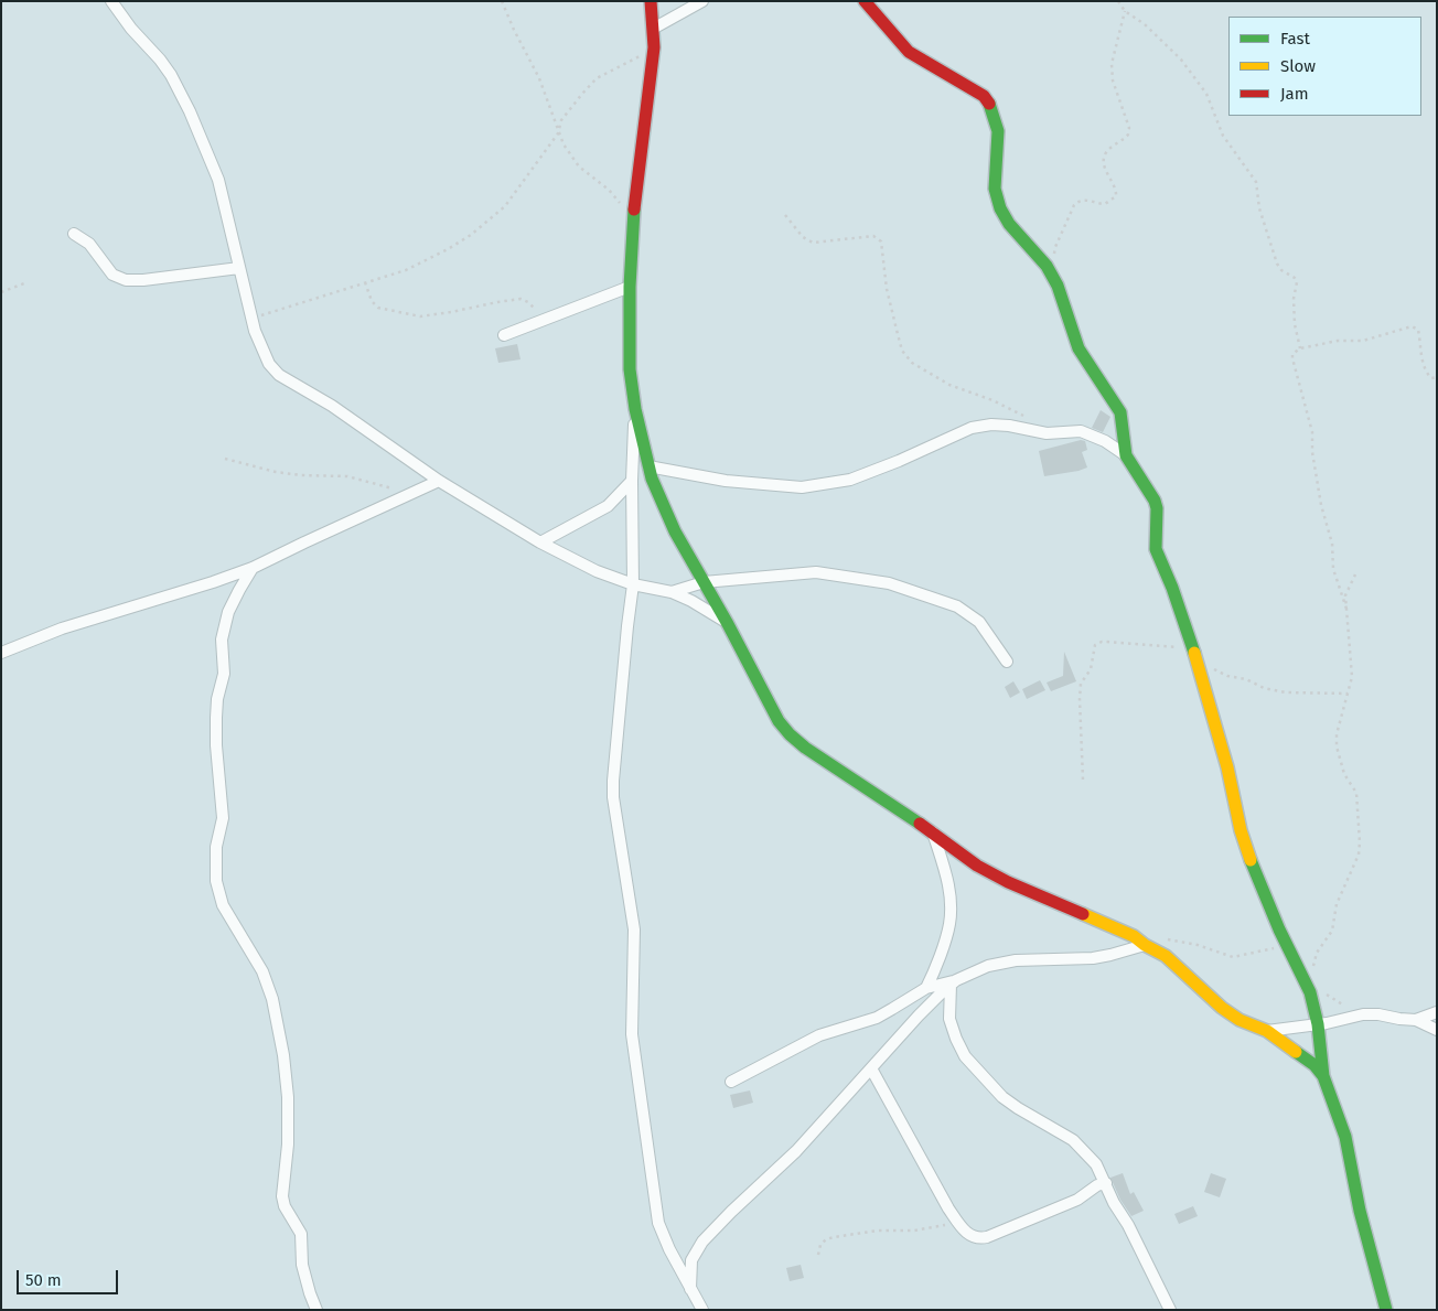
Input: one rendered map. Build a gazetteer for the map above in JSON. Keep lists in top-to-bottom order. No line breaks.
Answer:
{"legend":["Fast","Slow","Jam"],"scale_bar":"50 m"}
